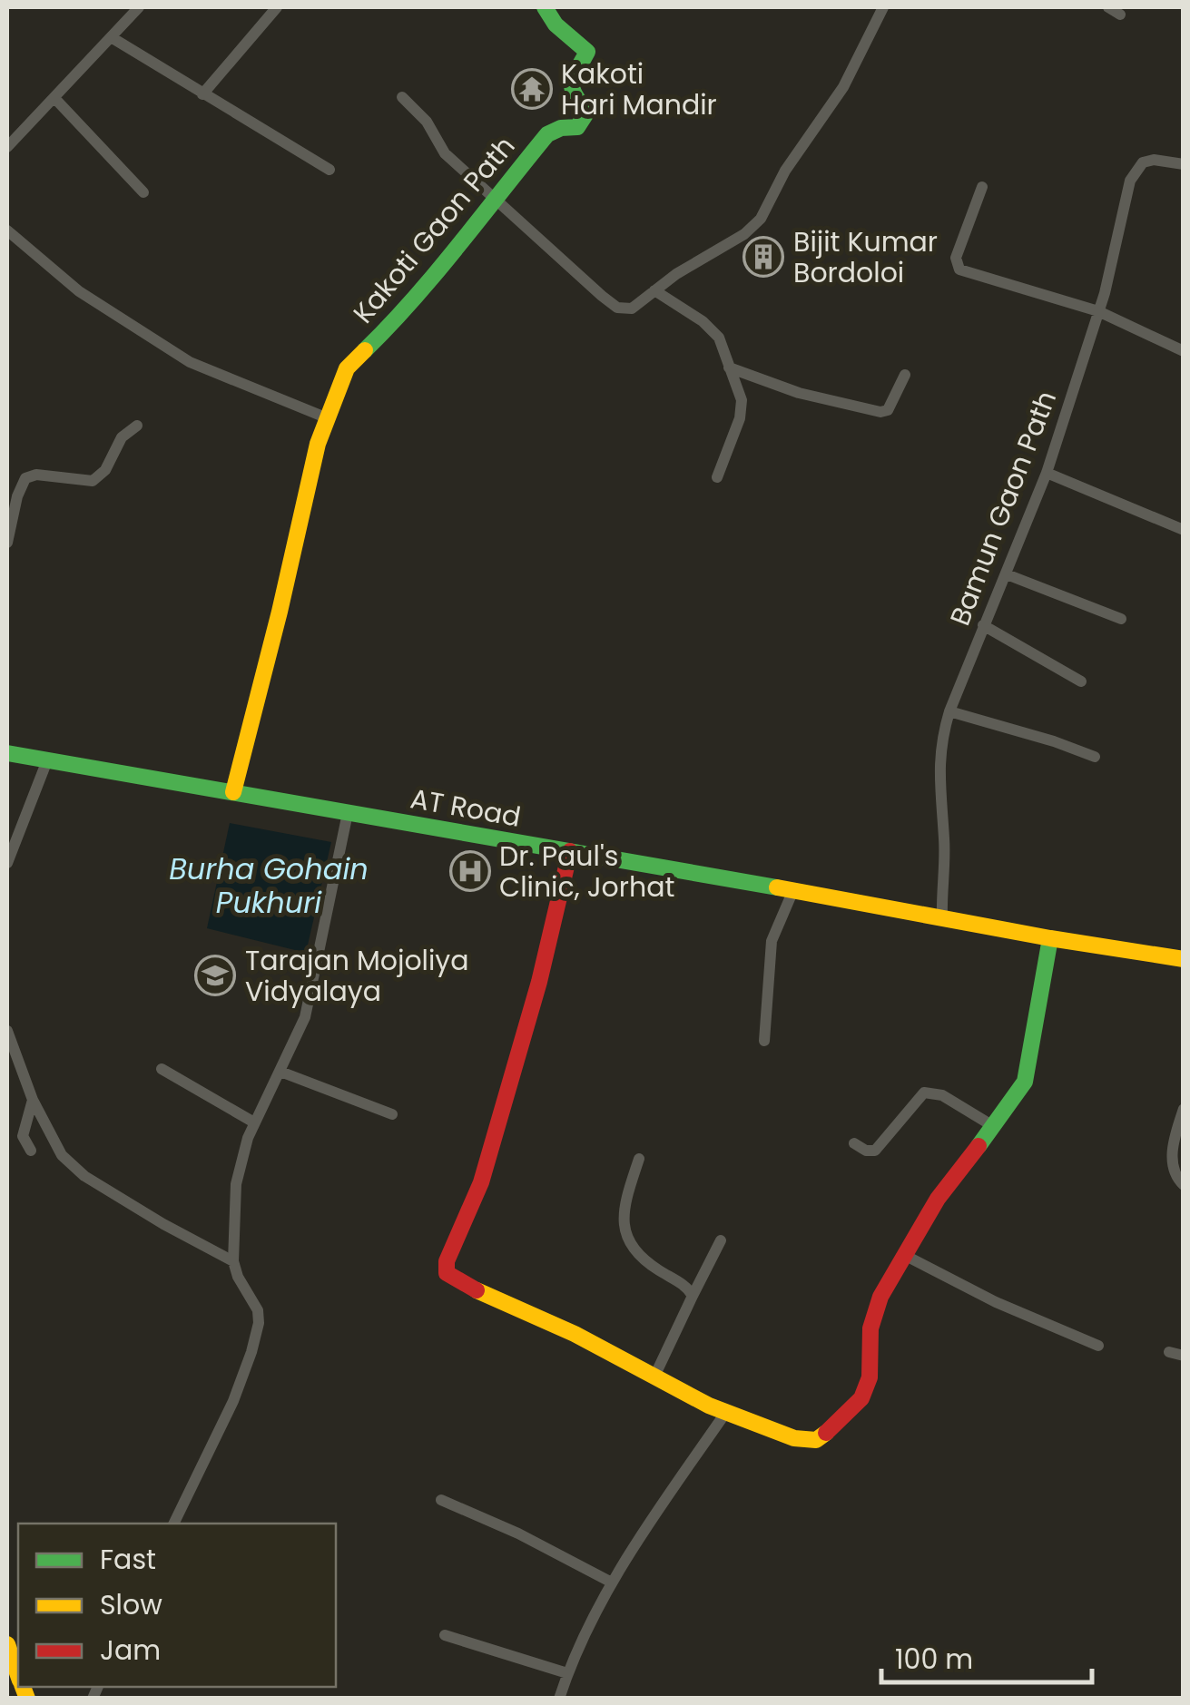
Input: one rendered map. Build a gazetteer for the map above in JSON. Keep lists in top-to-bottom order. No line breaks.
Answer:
{"streets":{"main road":["Kakoti Gaon Path","AT Road"],"street":["Bamun Gaon Path"]},"crossings":[["Kakoti Gaon Path","AT Road"],["Bamun Gaon Path","AT Road"]],"water":["Burha Gohain Pukhuri"],"places":{"temple":["Kakoti Hari Mandir"],"building":["Bijit Kumar Bordoloi"],"hospital":["Dr. Paul's Clinic, Jorhat"],"school or university":["Tarajan Mojoliya Vidyalaya"]},"legend":["Fast","Slow","Jam"],"scale_bar":"100 m"}
